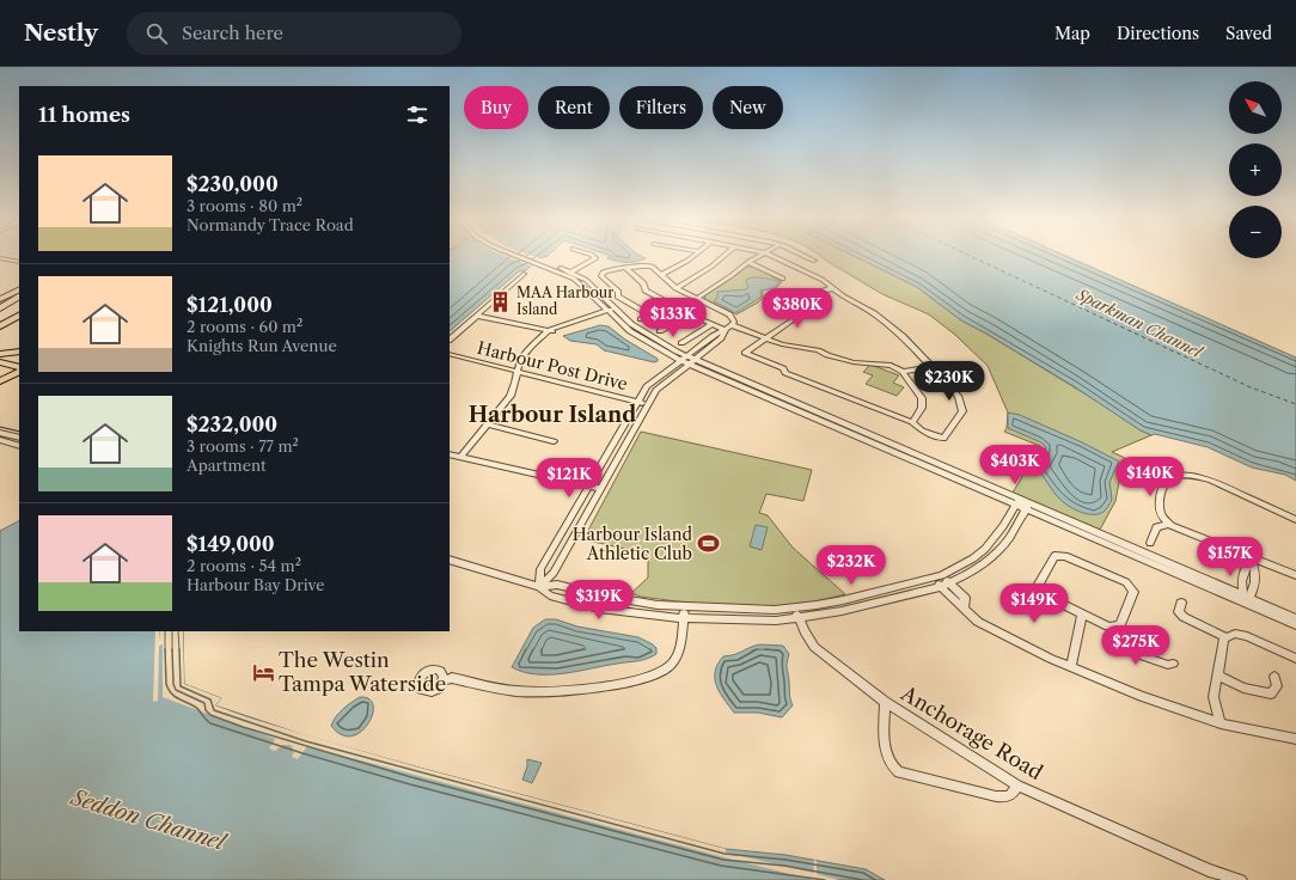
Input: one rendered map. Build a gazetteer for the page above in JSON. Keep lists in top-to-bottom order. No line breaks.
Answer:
{"streets":{"street":["Harbour Post Drive","Anchorage Road"]},"districts":["Harbour Island"],"water":["Sparkman Channel","Seddon Channel"],"places":{"building":["MAA Harbour Island"],"sports":["Harbour Island Athletic Club"],"hotel":["The Westin Tampa Waterside"]},"north":"top left","page":{"header":"Nestly","search":"Search here","nav":["Map","Directions","Saved"],"map_buttons":["+","−"],"chip":["Buy","Rent","Filters","New"],"heading":"11 homes","list":[{"name":"$230,000","note":"3 rooms · 80 m² · Normandy Trace Road"},{"name":"$121,000","note":"2 rooms · 60 m² · Knights Run Avenue"},{"name":"$232,000","note":"3 rooms · 77 m² · Apartment"},{"name":"$149,000","note":"2 rooms · 54 m² · Harbour Bay Drive"}],"price":["$380K","$133K","$230K","$403K","$140K","$121K","$157K","$232K","$319K","$149K","$275K"]}}
